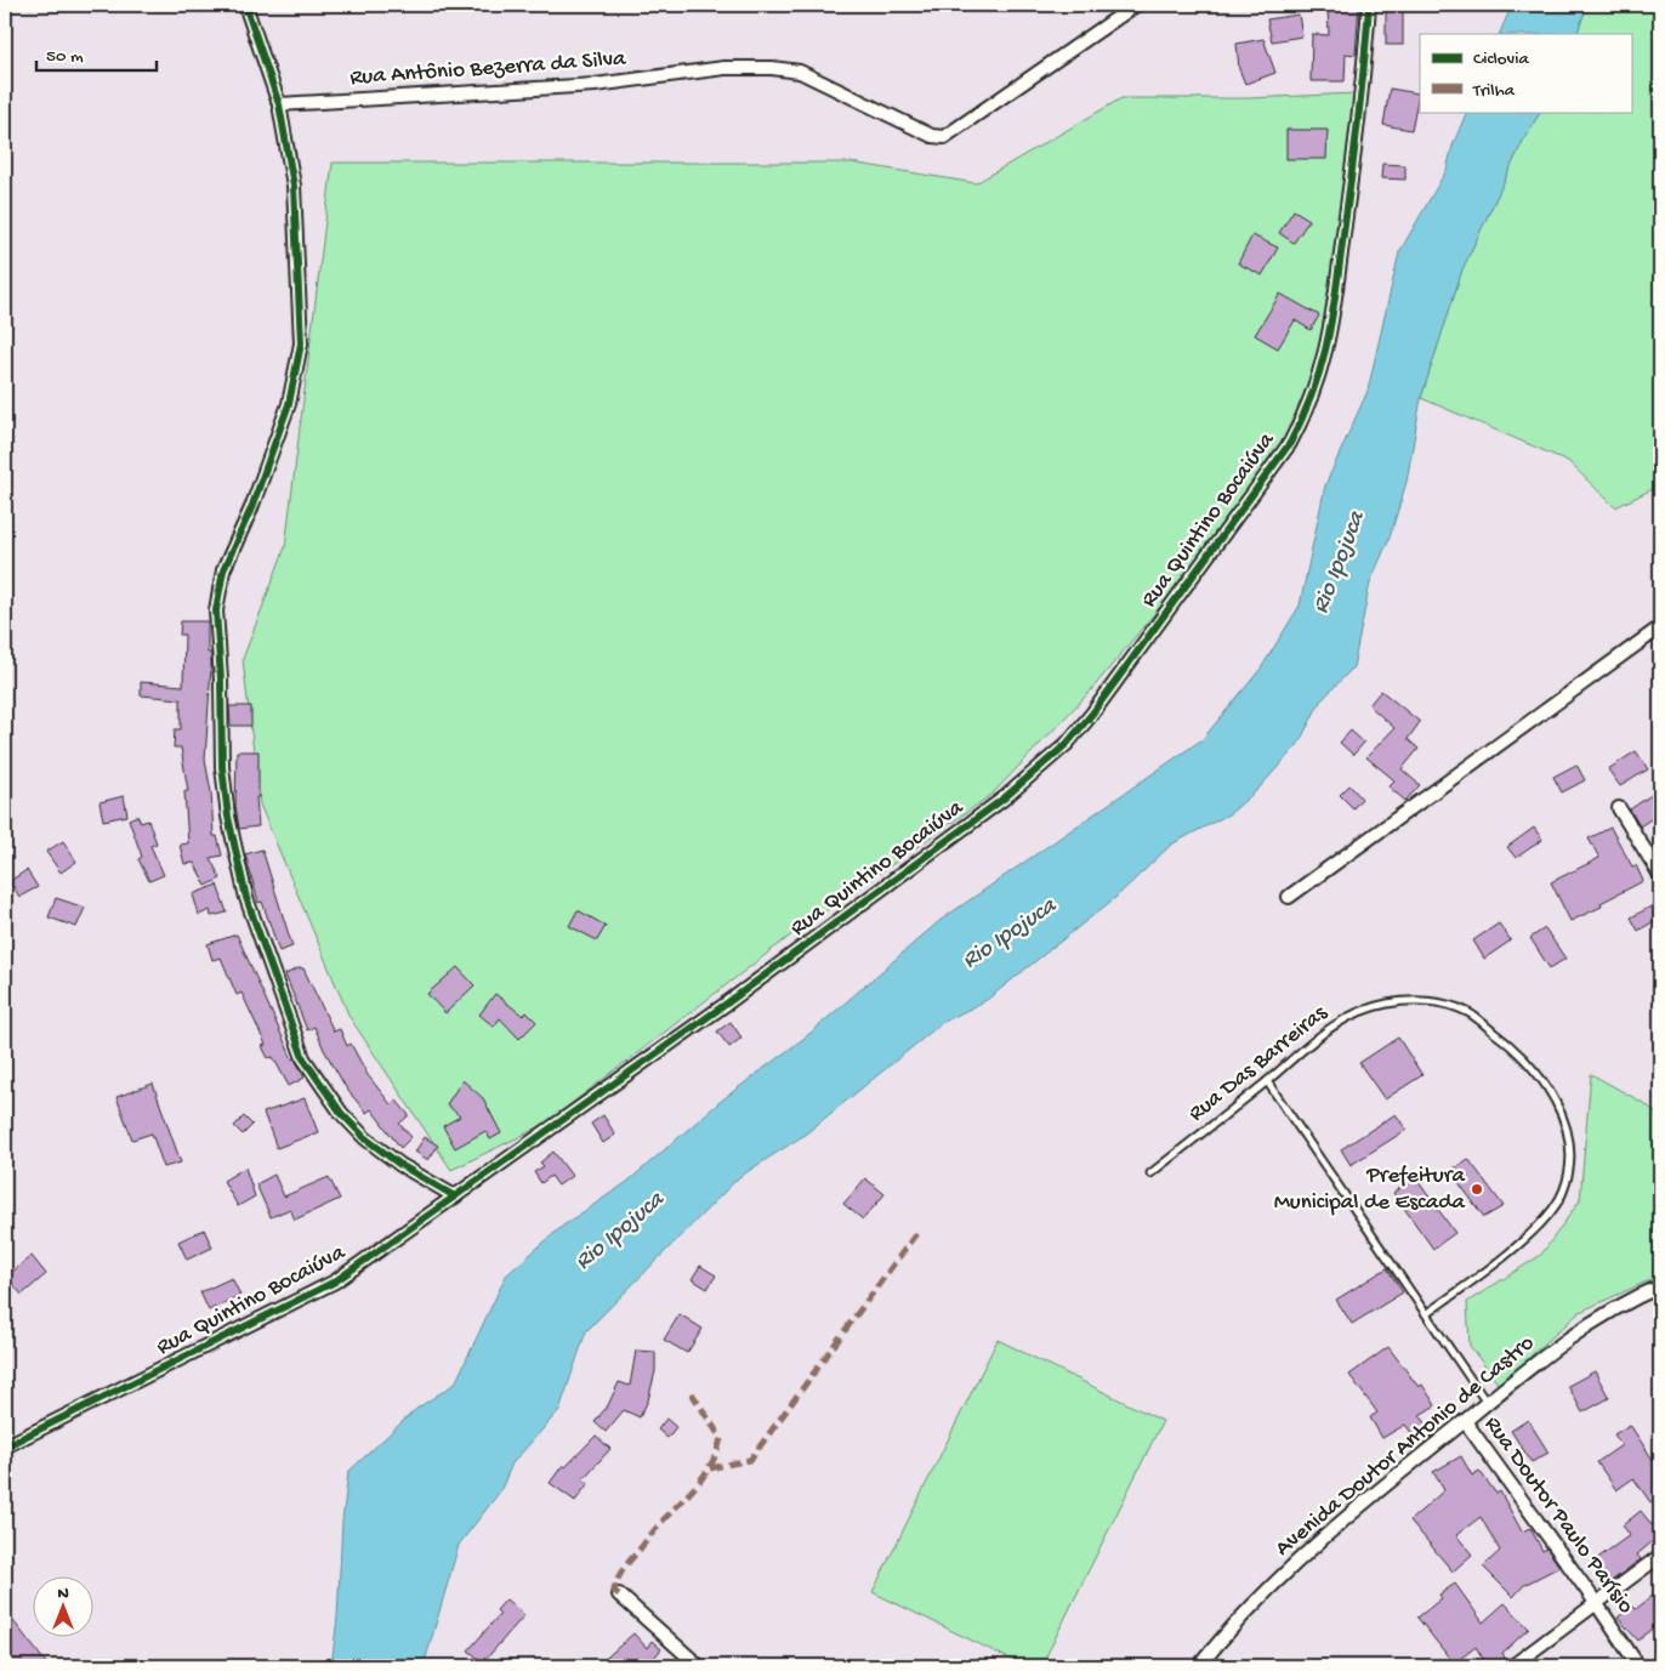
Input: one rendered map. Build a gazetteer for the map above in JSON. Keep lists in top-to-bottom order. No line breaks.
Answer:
{"streets":{"street":["Rua Antônio Bezerra da Silva","Rua Quintino Bocaiúva","Avenida Doutor Antonio de Castro","Rua Doutor Paulo Parísio"],"lane":["Rua Das Barreiras"]},"crossings":[["Avenida Doutor Antonio de Castro","Rua Doutor Paulo Parísio"]],"water":["Rio Ipojuca"],"places":["Prefeitura Municipal de Escada"],"legend":["Ciclovia","Trilha"],"scale_bar":"50 m","north":"top"}
